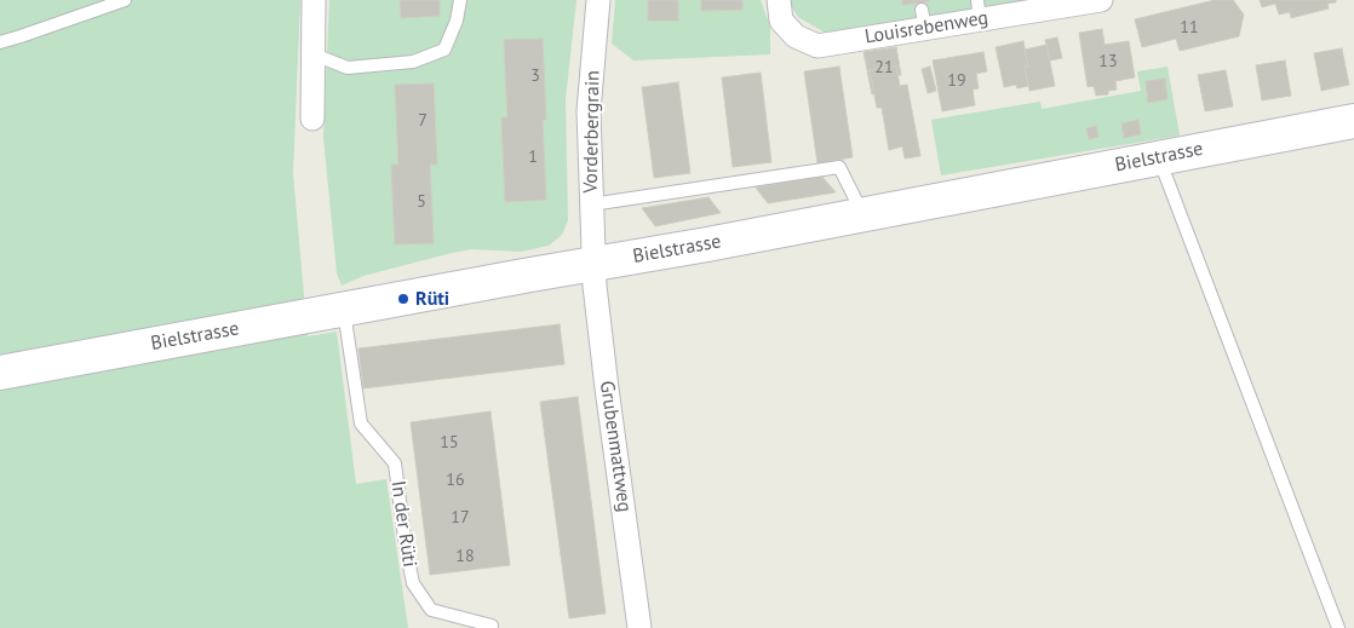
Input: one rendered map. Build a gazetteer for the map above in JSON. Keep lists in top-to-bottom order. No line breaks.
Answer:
{"streets":{"main road":["Bielstrasse"],"street":["Louisrebenweg","Vorderbergrain","Grubenmattweg"],"lane":["In der Rüti"]},"crossings":[["Vorderbergrain","Bielstrasse"],["Vorderbergrain","Grubenmattweg"],["Bielstrasse","Grubenmattweg"],["Bielstrasse","In der Rüti"]],"places":["Rüti"],"house_numbers":["11","13","21","3","19","7","1","5","15","16","17","18"]}
